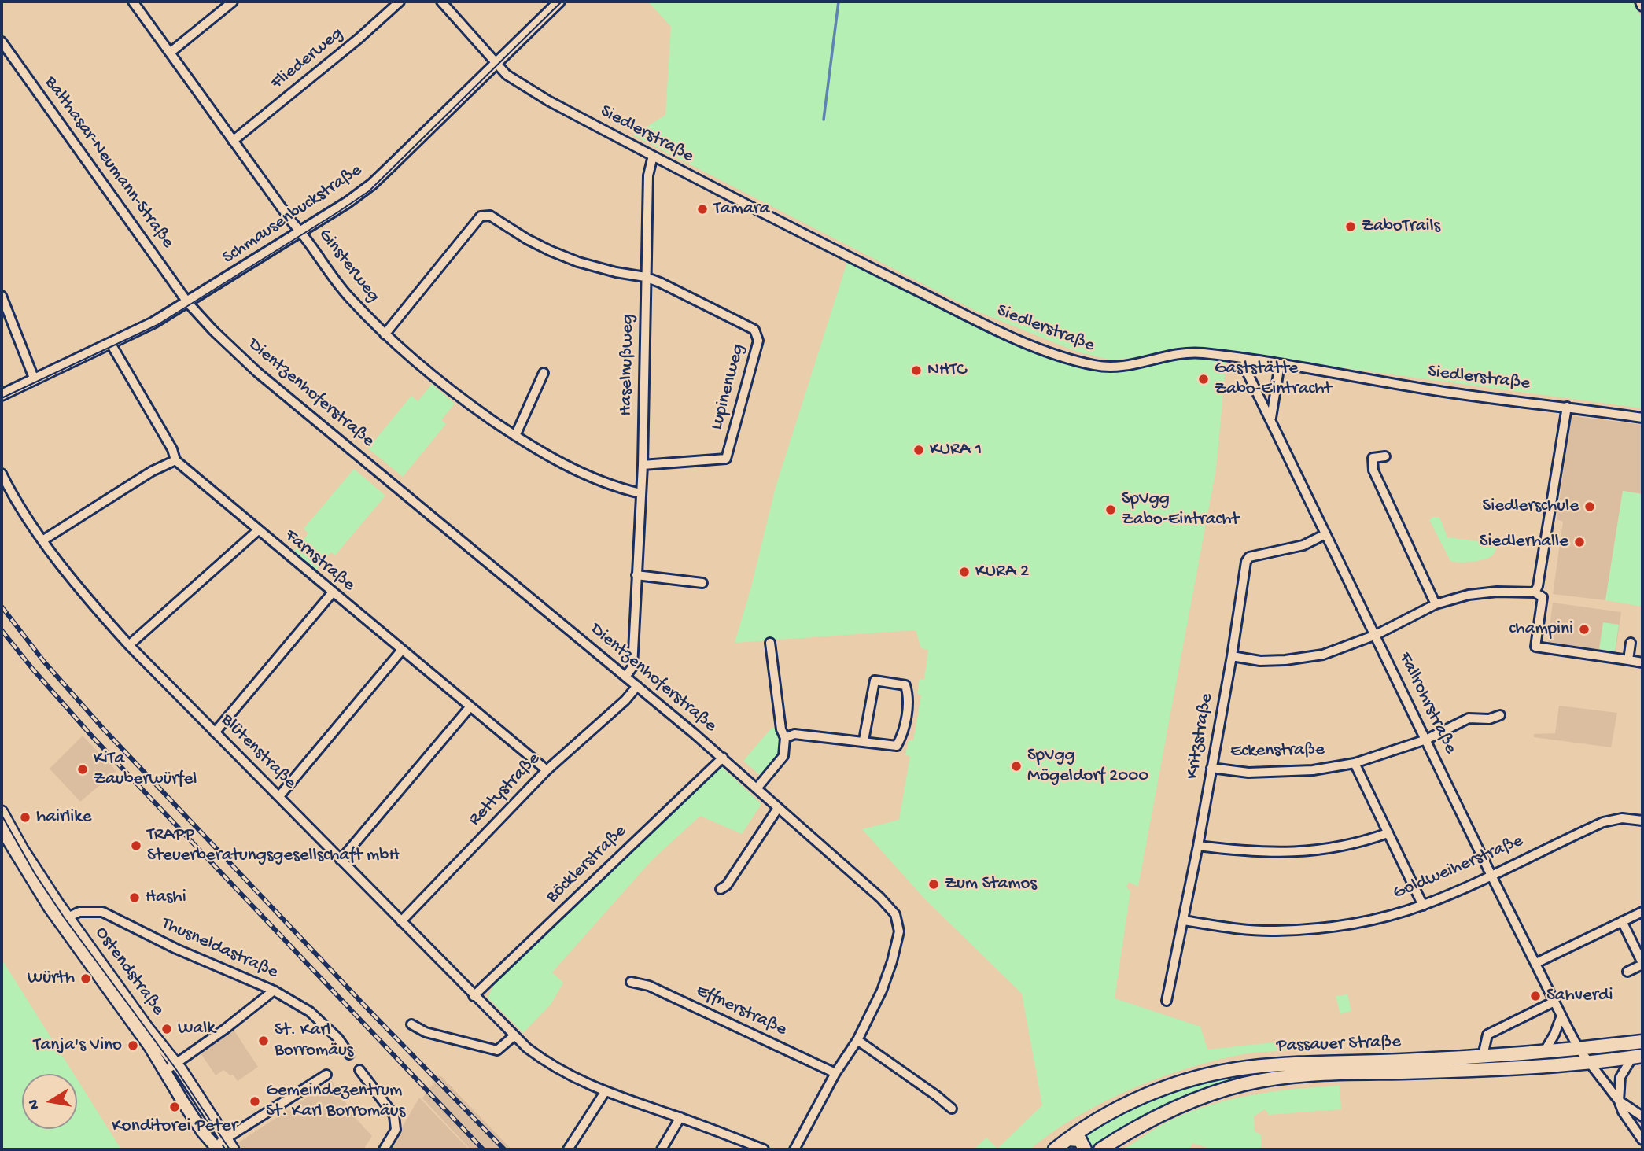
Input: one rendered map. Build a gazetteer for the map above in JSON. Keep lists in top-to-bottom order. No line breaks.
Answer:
{"streets":{"main road":["Ostendstraße","Passauer Straße"],"street":["Fliederweg","Siedlerstraße","Balthasar-Neumann-Straße","Schmausenbuckstraße","Ginsterweg","Haselnußweg","Lupinenweg","Dientzenhoferstraße","Farnstraße","Fallrohrstraße","Kritzstraße","Eckenstraße","Blütenstraße","Rettystraße","Böcklerstraße","Goldweiherstraße","Thusneldastraße","Effnerstraße"]},"crossings":[["Fliederweg","Ginsterweg"],["Siedlerstraße","Schmausenbuckstraße"],["Siedlerstraße","Haselnußweg"],["Siedlerstraße","Fallrohrstraße"],["Balthasar-Neumann-Straße","Schmausenbuckstraße"],["Balthasar-Neumann-Straße","Dientzenhoferstraße"],["Schmausenbuckstraße","Ginsterweg"],["Schmausenbuckstraße","Dientzenhoferstraße"],["Schmausenbuckstraße","Farnstraße"],["Ginsterweg","Haselnußweg"],["Haselnußweg","Lupinenweg"],["Haselnußweg","Dientzenhoferstraße"],["Dientzenhoferstraße","Rettystraße"],["Dientzenhoferstraße","Böcklerstraße"],["Dientzenhoferstraße","Effnerstraße"],["Farnstraße","Rettystraße"],["Fallrohrstraße","Kritzstraße"],["Fallrohrstraße","Eckenstraße"],["Fallrohrstraße","Goldweiherstraße"],["Fallrohrstraße","Passauer Straße"],["Kritzstraße","Eckenstraße"],["Kritzstraße","Goldweiherstraße"],["Blütenstraße","Rettystraße"],["Blütenstraße","Böcklerstraße"],["Thusneldastraße","Ostendstraße"]],"places":["Tamara","ZaboTrails","NHTC","Gaststätte Zabo-Eintracht","KURA 1","Siedlerschule","SpVgg Zabo-Eintracht","Siedlerhalle","KURA 2","champini","SpVgg Mögeldorf 2000","KiTa Zauberwürfel","hairlike","TRAPP Steuerberatungsgesellschaft mbH","Zum Stamos","Hashi","Würth","Sahverdi","Walk","St. Karl Borromäus","Tanja's Vino","Gemeindezentrum St. Karl Borromäus","Konditorei Peter"],"north":"left"}
